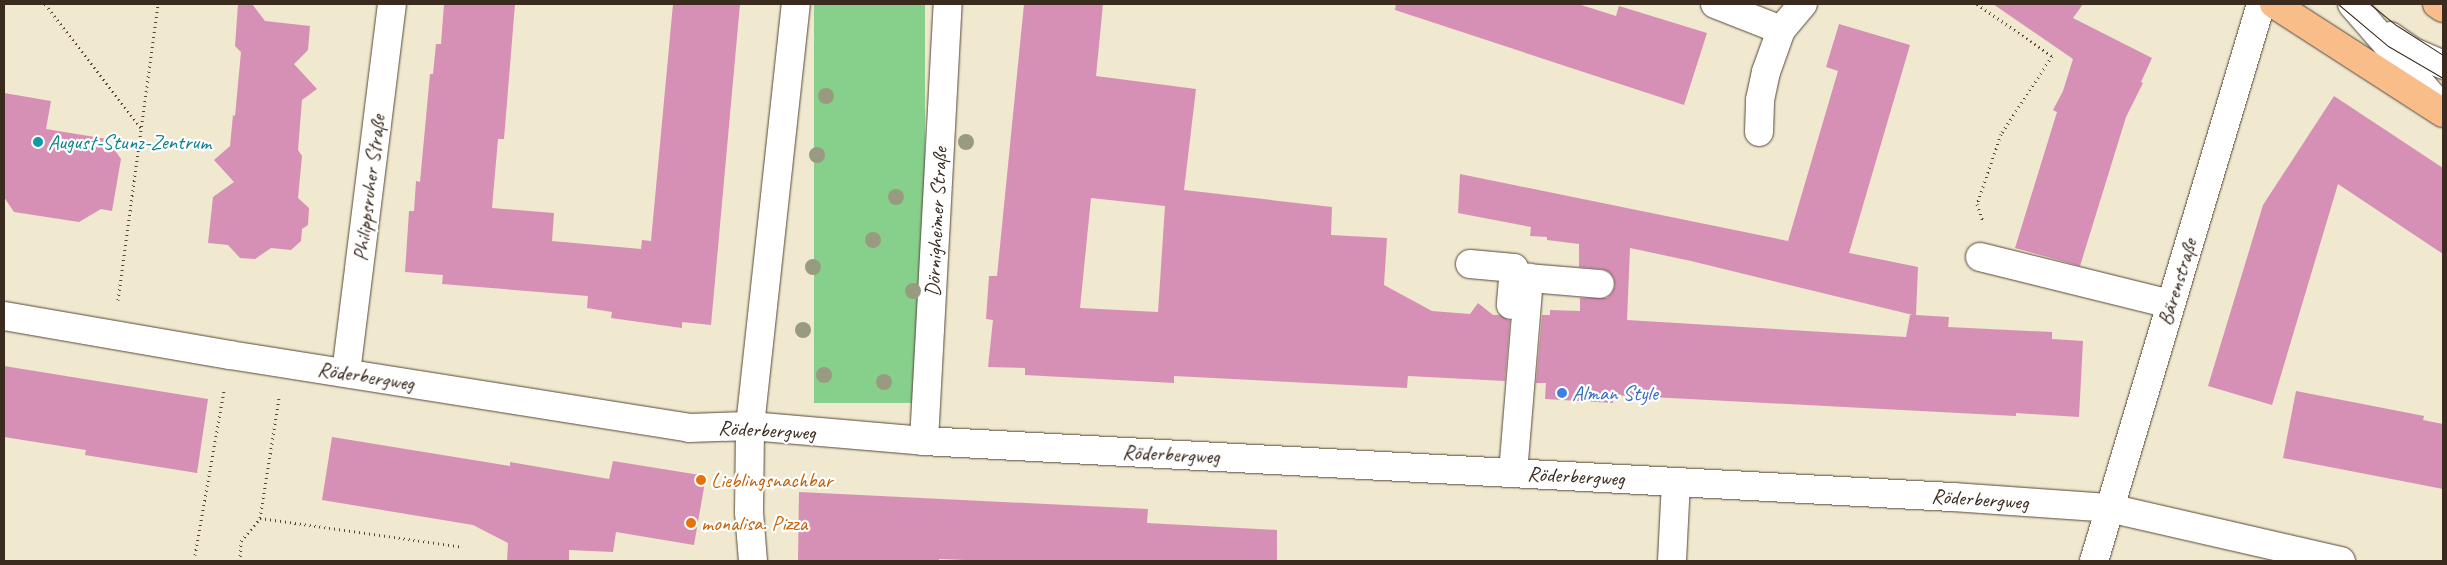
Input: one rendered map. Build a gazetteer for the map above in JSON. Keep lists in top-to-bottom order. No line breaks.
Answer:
{"streets":{"street":["Philippsruher Straße","Dörnigheimer Straße","Bärenstraße","Röderbergweg"]},"crossings":[["Philippsruher Straße","Röderbergweg"],["Dörnigheimer Straße","Röderbergweg"],["Bärenstraße","Röderbergweg"]],"places":["August-Stunz-Zentrum","Alman Style","Lieblingsnachbar","monalisa. Pizza"]}
